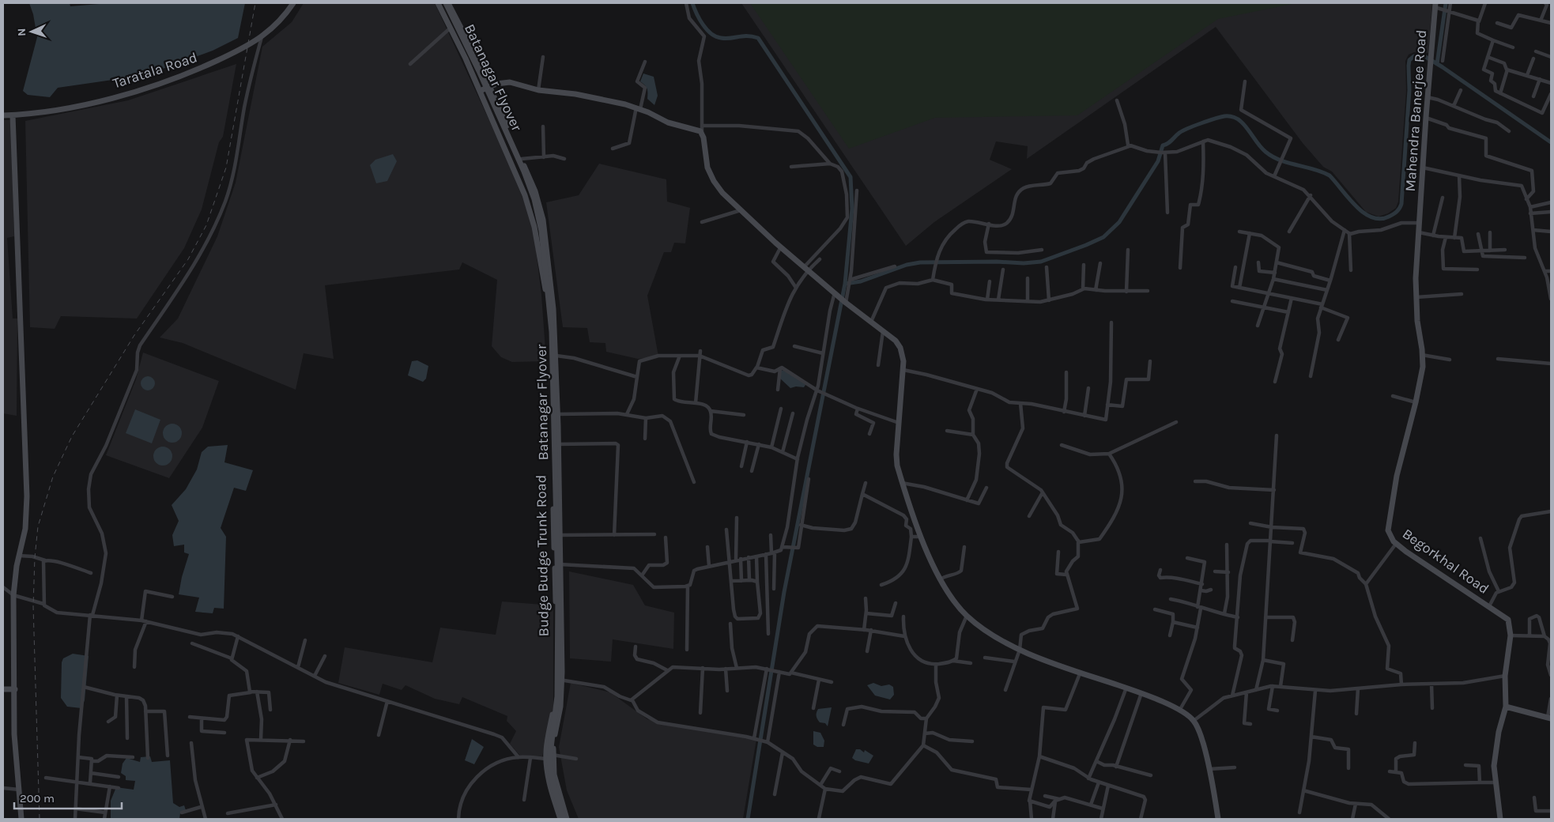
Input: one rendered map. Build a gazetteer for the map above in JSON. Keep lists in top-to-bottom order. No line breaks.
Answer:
{"streets":{"street":["Taratala Road","Batanagar Flyover","Mahendra Banerjee Road","Budge Budge Trunk Road","Begorkhal Road"]},"crossings":[["Batanagar Flyover","Budge Budge Trunk Road"],["Mahendra Banerjee Road","Begorkhal Road"]],"scale_bar":"200 m","north":"left"}
